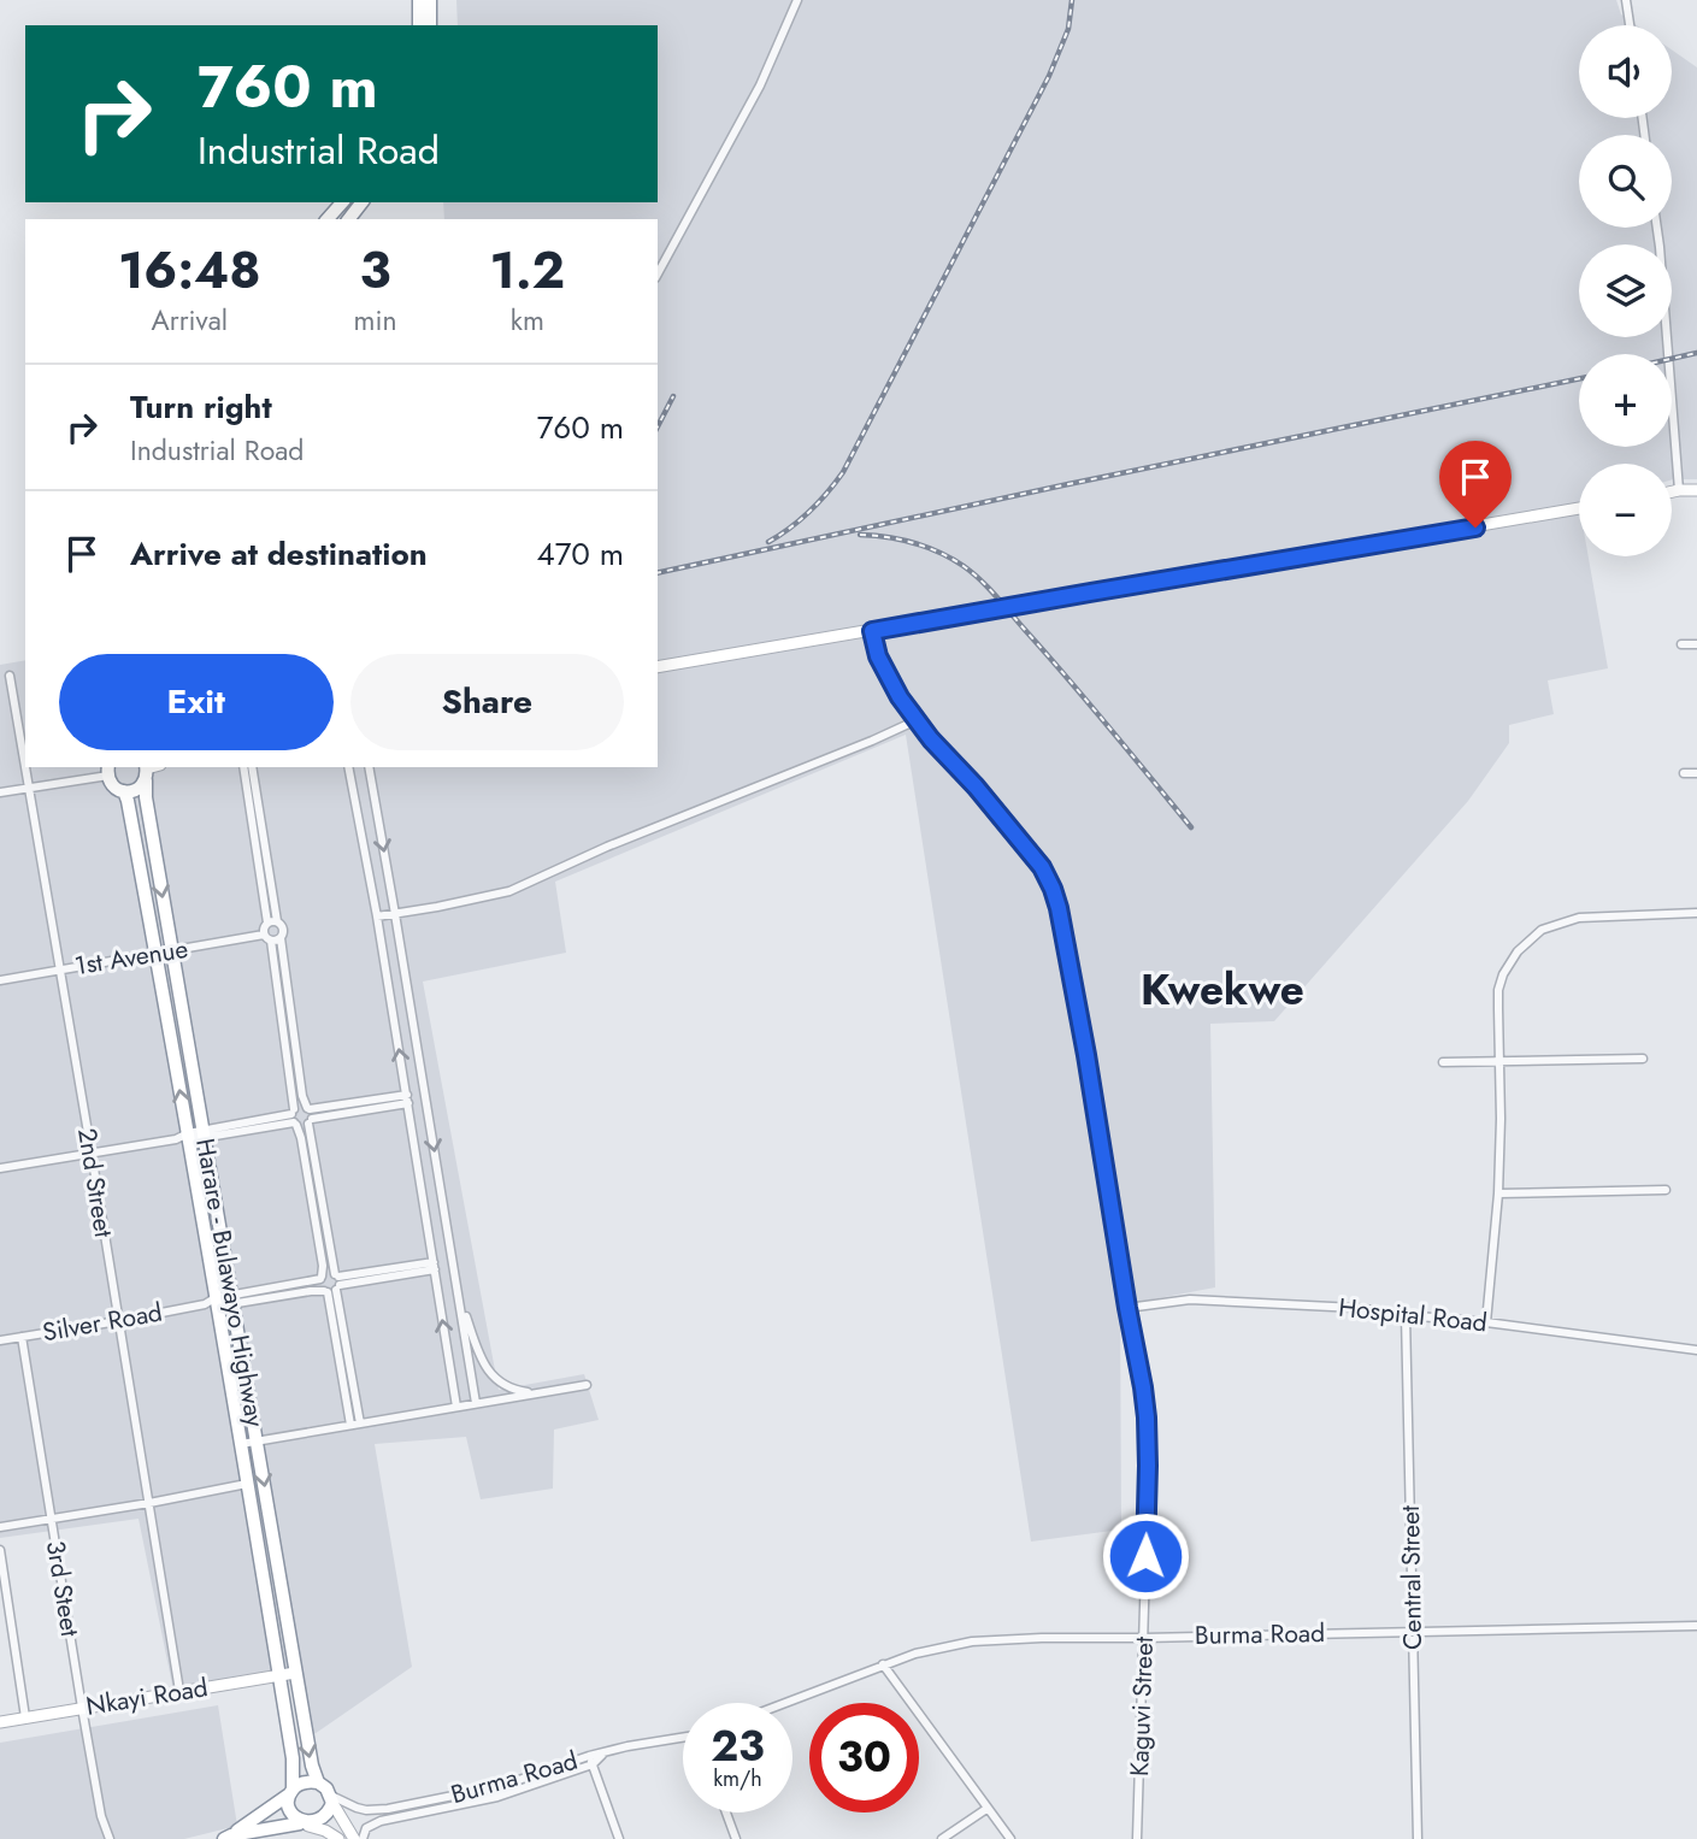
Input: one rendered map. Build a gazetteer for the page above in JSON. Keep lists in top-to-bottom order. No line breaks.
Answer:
{"streets":{"highway":["Harare - Bulawayo Highway"],"street":["1st Avenue","2nd Street","Hospital Road","Silver Road","Central Street","3rd Steet","Burma Road","Nkayi Road","Kaguvi Street"]},"crossings":[["1st Avenue","2nd Street"],["1st Avenue","Harare - Bulawayo Highway"],["2nd Street","Silver Road"],["2nd Street","Nkayi Road"],["Harare - Bulawayo Highway","Silver Road"],["Harare - Bulawayo Highway","Burma Road"],["Harare - Bulawayo Highway","Nkayi Road"],["Hospital Road","Central Street"],["Hospital Road","Kaguvi Street"],["Silver Road","3rd Steet"],["Central Street","Burma Road"],["3rd Steet","Nkayi Road"],["Burma Road","Kaguvi Street"]],"districts":["Kwekwe"],"page":{"map_buttons":["+","−"],"turn":["760 m","Industrial Road"],"eta":["16:48","Arrival","3","min","1.2","km"],"list":[{"name":"Turn right","note":"Industrial Road","value":"760 m"},{"name":"Arrive at destination","value":"470 m"}],"buttons":["Exit","Share"],"speed":"23 km/h","limit":"30"}}
